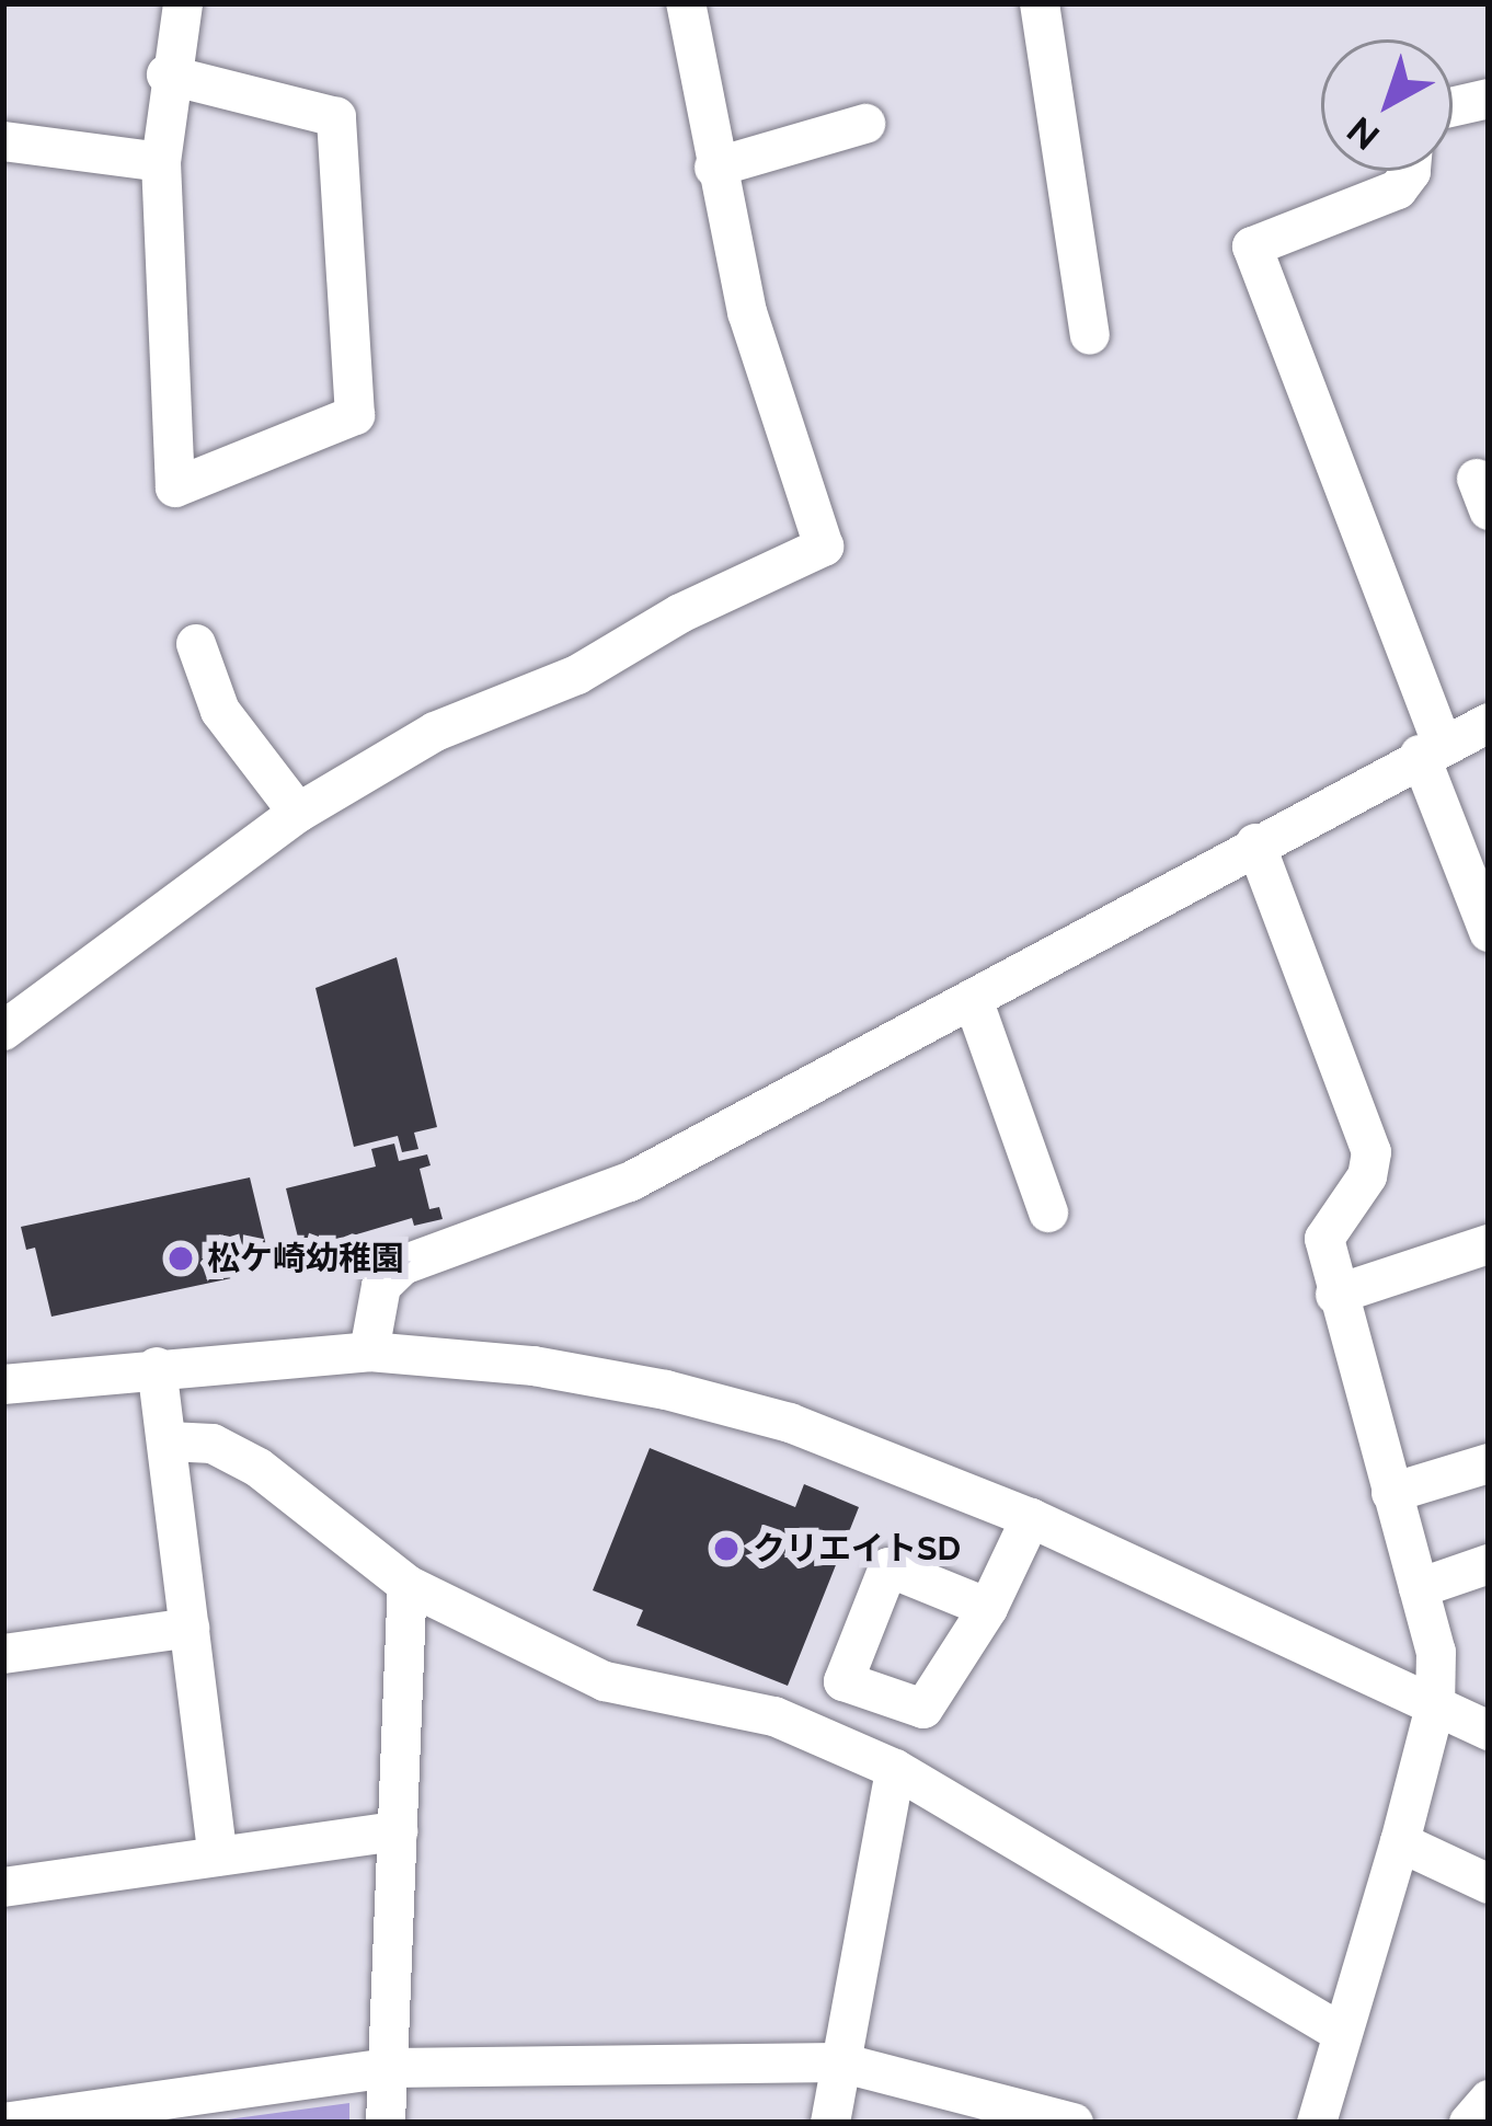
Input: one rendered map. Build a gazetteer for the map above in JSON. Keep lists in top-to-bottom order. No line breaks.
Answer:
{"places":["松ケ崎幼稚園","クリエイトSD"],"north":"bottom left"}
